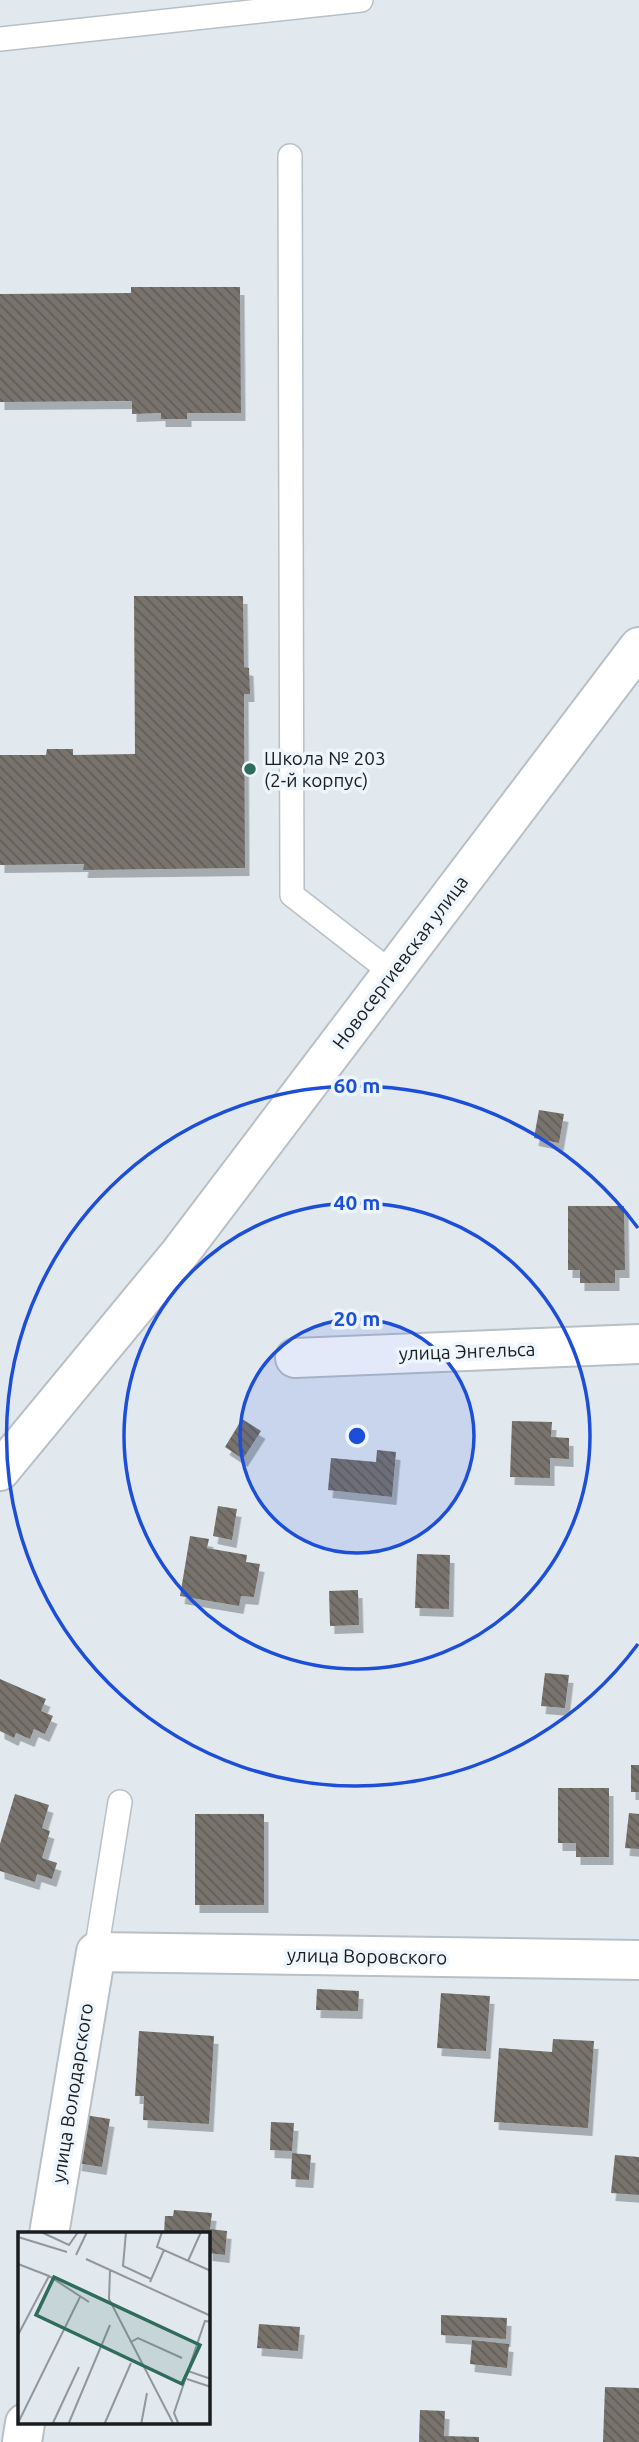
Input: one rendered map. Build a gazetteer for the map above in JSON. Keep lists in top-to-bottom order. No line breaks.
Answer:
{"streets":{"street":["Новосергиевская улица","улица Энгельса","улица Воровского","улица Володарского"]},"crossings":[["улица Воровского","улица Володарского"]],"places":["Школа № 203 (2-й корпус)"],"rings":["60 m","40 m","20 m"]}
